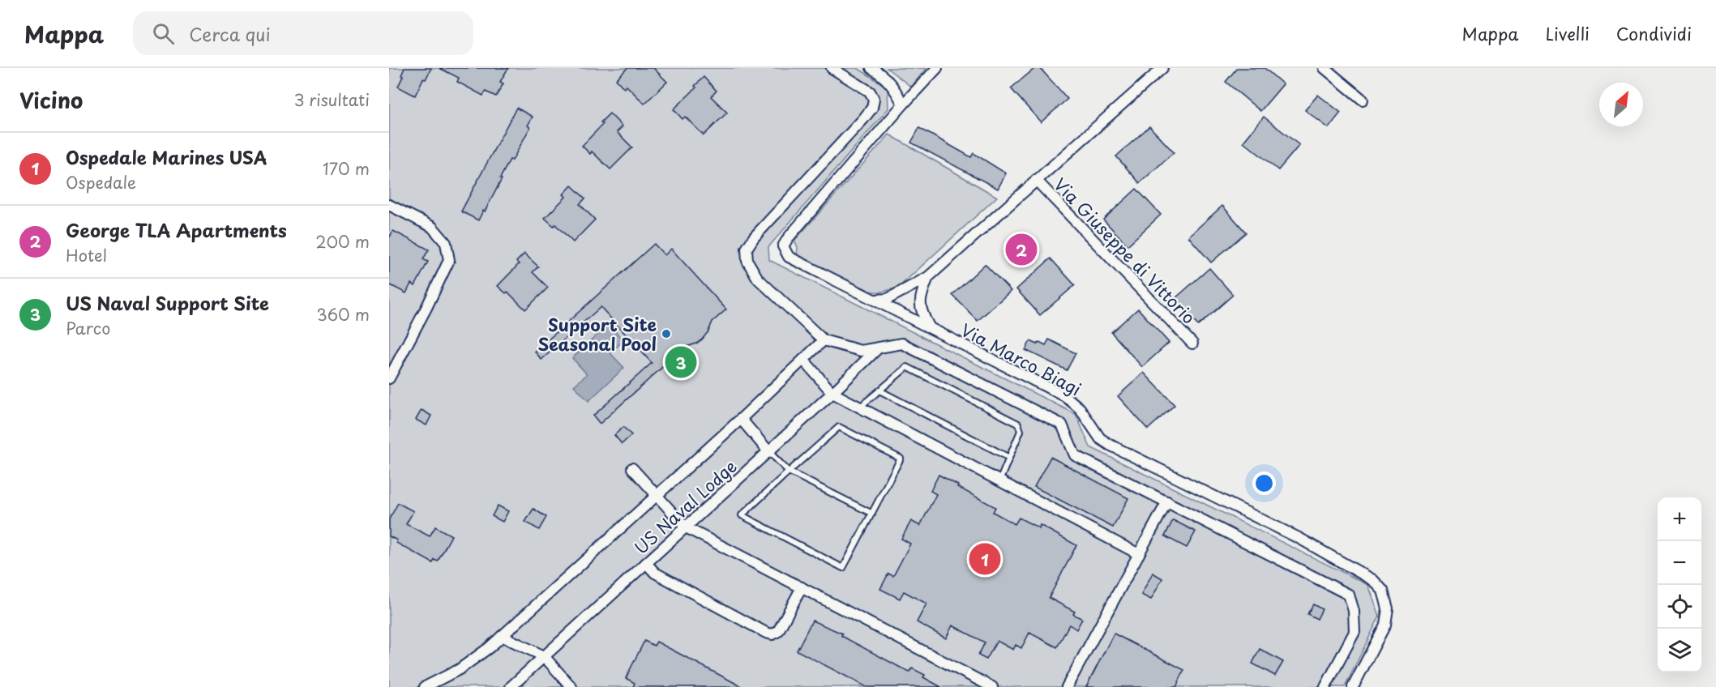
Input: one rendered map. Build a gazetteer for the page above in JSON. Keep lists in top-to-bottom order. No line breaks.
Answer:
{"streets":{"street":["Via Giuseppe di Vittorio","Via Marco Biagi","US Naval Lodge"]},"crossings":[["Via Giuseppe di Vittorio","Via Marco Biagi"]],"places":["Support Site Seasonal Pool"],"north":"top right","page":{"header":"Mappa","search":"Cerca qui","nav":["Mappa","Livelli","Condividi"],"heading":["Vicino","3 risultati"],"list":[{"mark":"1","name":"Ospedale Marines USA","note":"Ospedale","value":"170 m"},{"mark":"2","name":"George TLA Apartments","note":"Hotel","value":"200 m"},{"mark":"3","name":"US Naval Support Site","note":"Parco","value":"360 m"}],"pins":["2","3","1"],"map_buttons":["+","−"]}}
